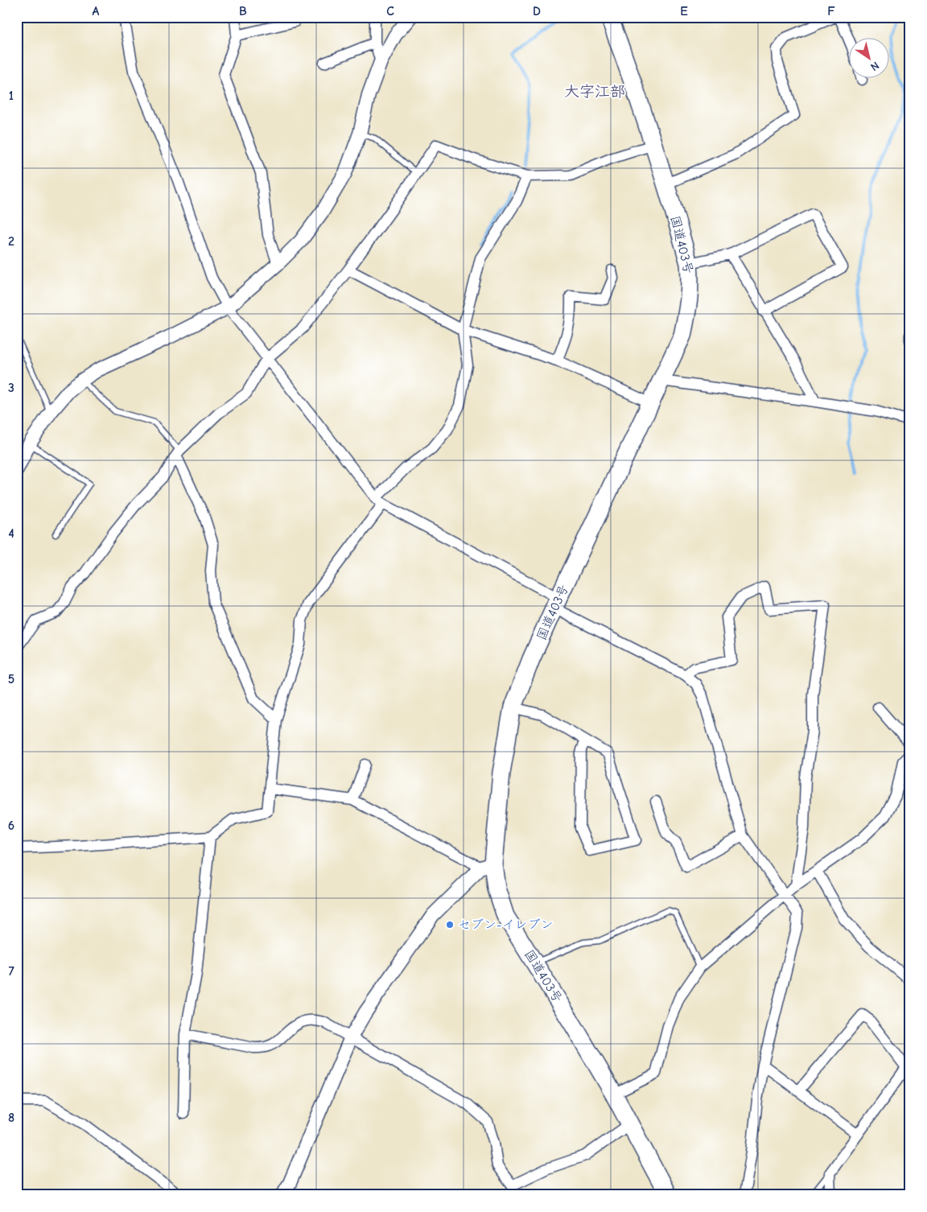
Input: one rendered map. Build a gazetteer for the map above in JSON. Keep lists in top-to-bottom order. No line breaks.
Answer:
{"streets":{"highway":["国道403号"]},"districts":["大字江部"],"places":["セブン-イレブン"],"north":"bottom right","grid":{"columns":["A","B","C","D","E","F"],"rows":["1","2","3","4","5","6","7","8"]}}
